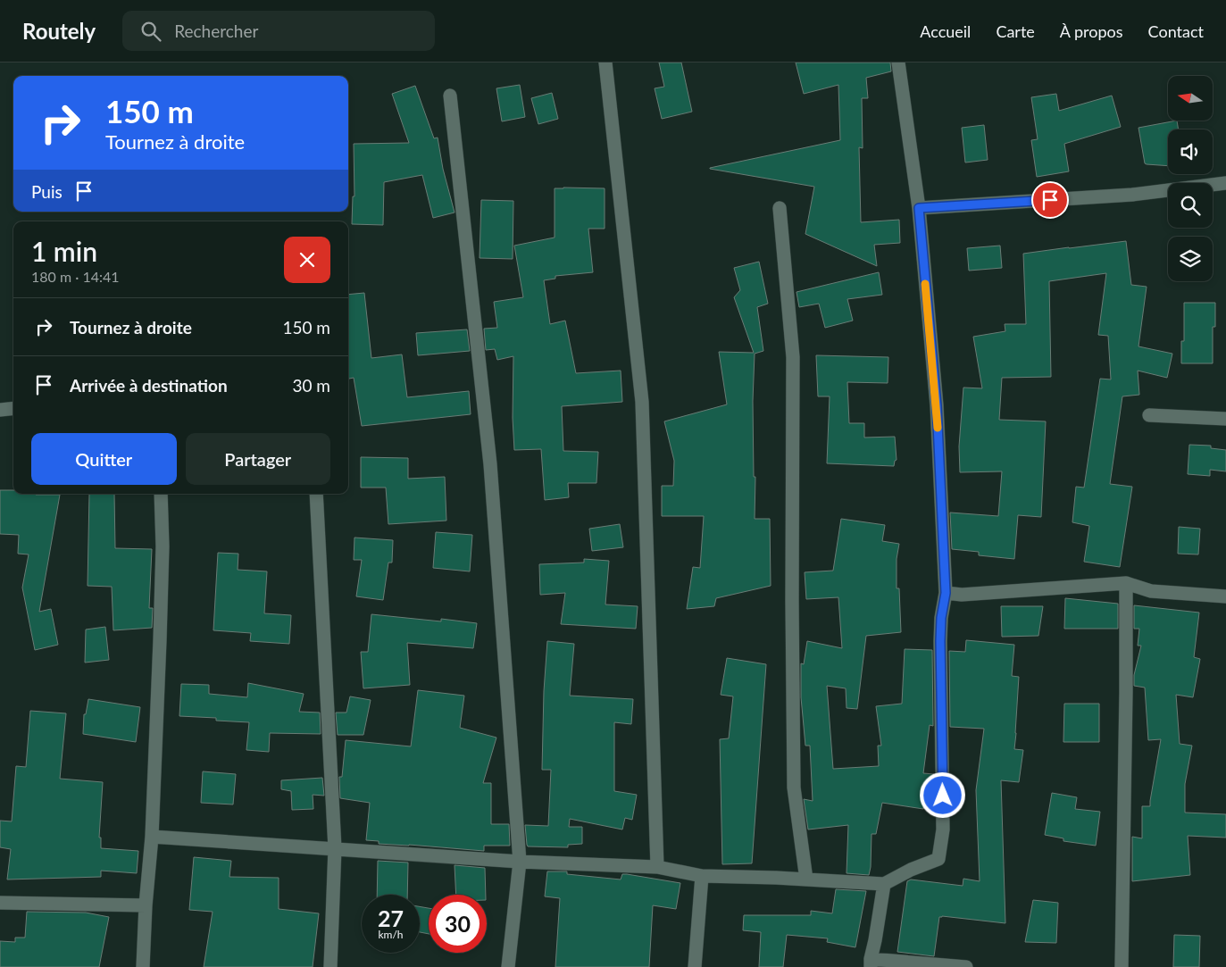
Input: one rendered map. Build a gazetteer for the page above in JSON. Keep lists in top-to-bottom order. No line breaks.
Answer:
{"north":"left","page":{"header":"Routely","search":"Rechercher","nav":["Accueil","Carte","À propos","Contact"],"turn":["150 m","Tournez à droite"],"then":"Puis","heading":["1 min","180 m · 14:41"],"list":[{"name":"Tournez à droite","value":"150 m"},{"name":"Arrivée à destination","value":"30 m"}],"buttons":["Quitter","Partager"],"speed":"27 km/h","limit":"30"}}
